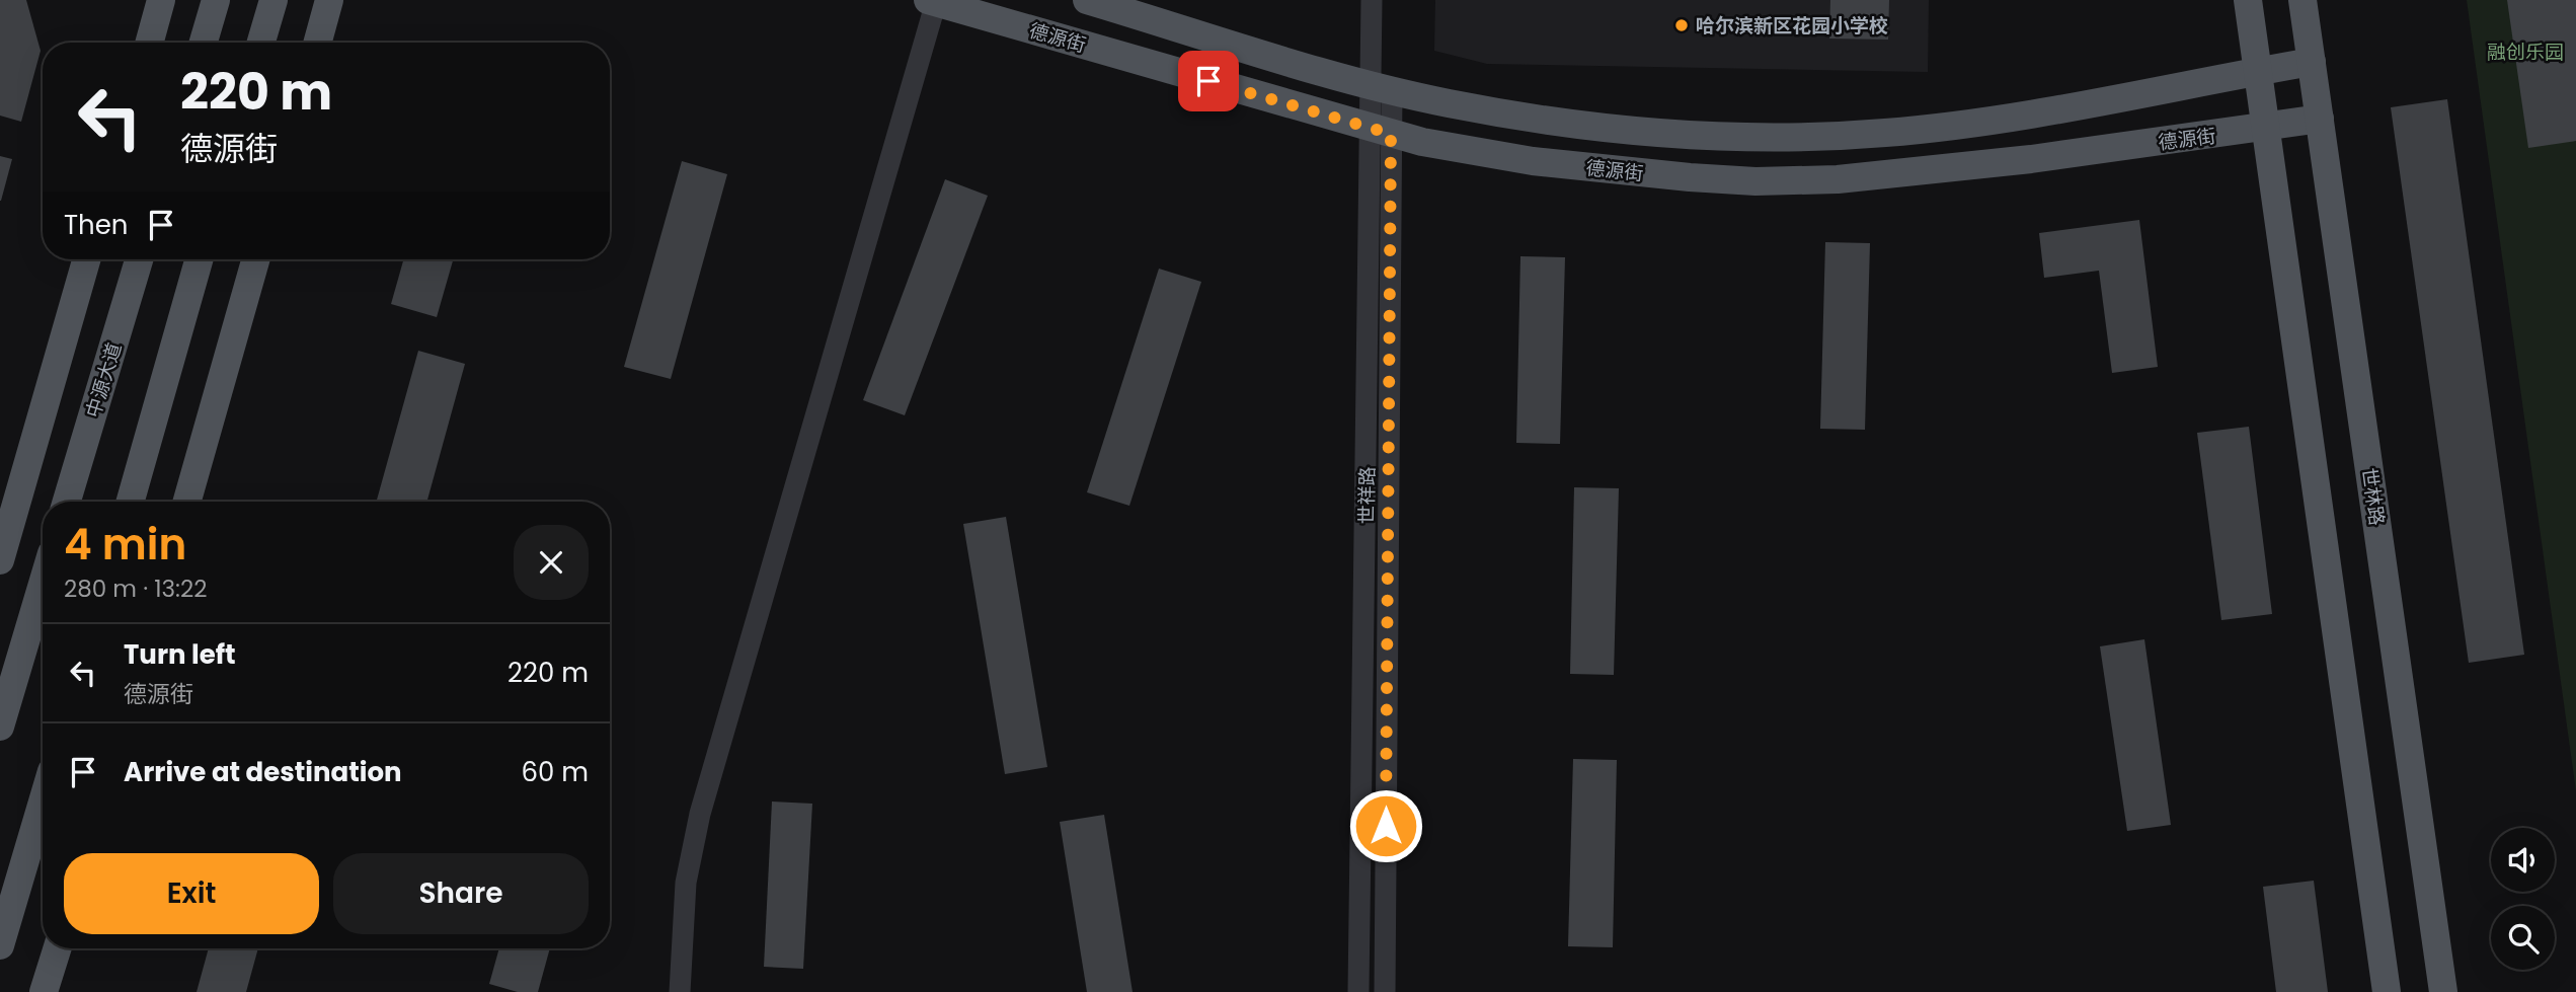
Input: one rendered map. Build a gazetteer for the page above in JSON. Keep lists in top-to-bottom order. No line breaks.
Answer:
{"streets":{"main road":["德源街","中源大道","世林路"],"street":["世祥路"]},"crossings":[["德源街","世祥路"],["德源街","世林路"]],"parks":["融创乐园"],"places":["哈尔滨新区花园小学校"],"page":{"turn":["220 m","德源街"],"then":"Then","heading":["4 min","280 m · 13:22"],"list":[{"name":"Turn left","note":"德源街","value":"220 m"},{"name":"Arrive at destination","value":"60 m"}],"buttons":["Exit","Share"]}}
